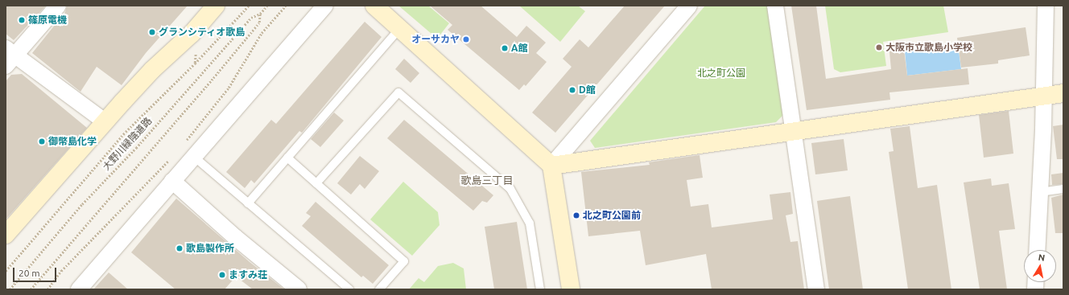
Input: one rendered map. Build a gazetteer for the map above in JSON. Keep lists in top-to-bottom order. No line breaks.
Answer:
{"streets":{"path":["大野川緑陰道路"]},"districts":["歌島三丁目"],"parks":["北之町公園"],"places":["篠原電機","グランシティオ歌島","オーサカヤ","大阪市立歌島小学校","A館","D館","御幣島化学","北之町公園前","歌島製作所","ますみ荘"],"scale_bar":"20 m","north":"top"}
